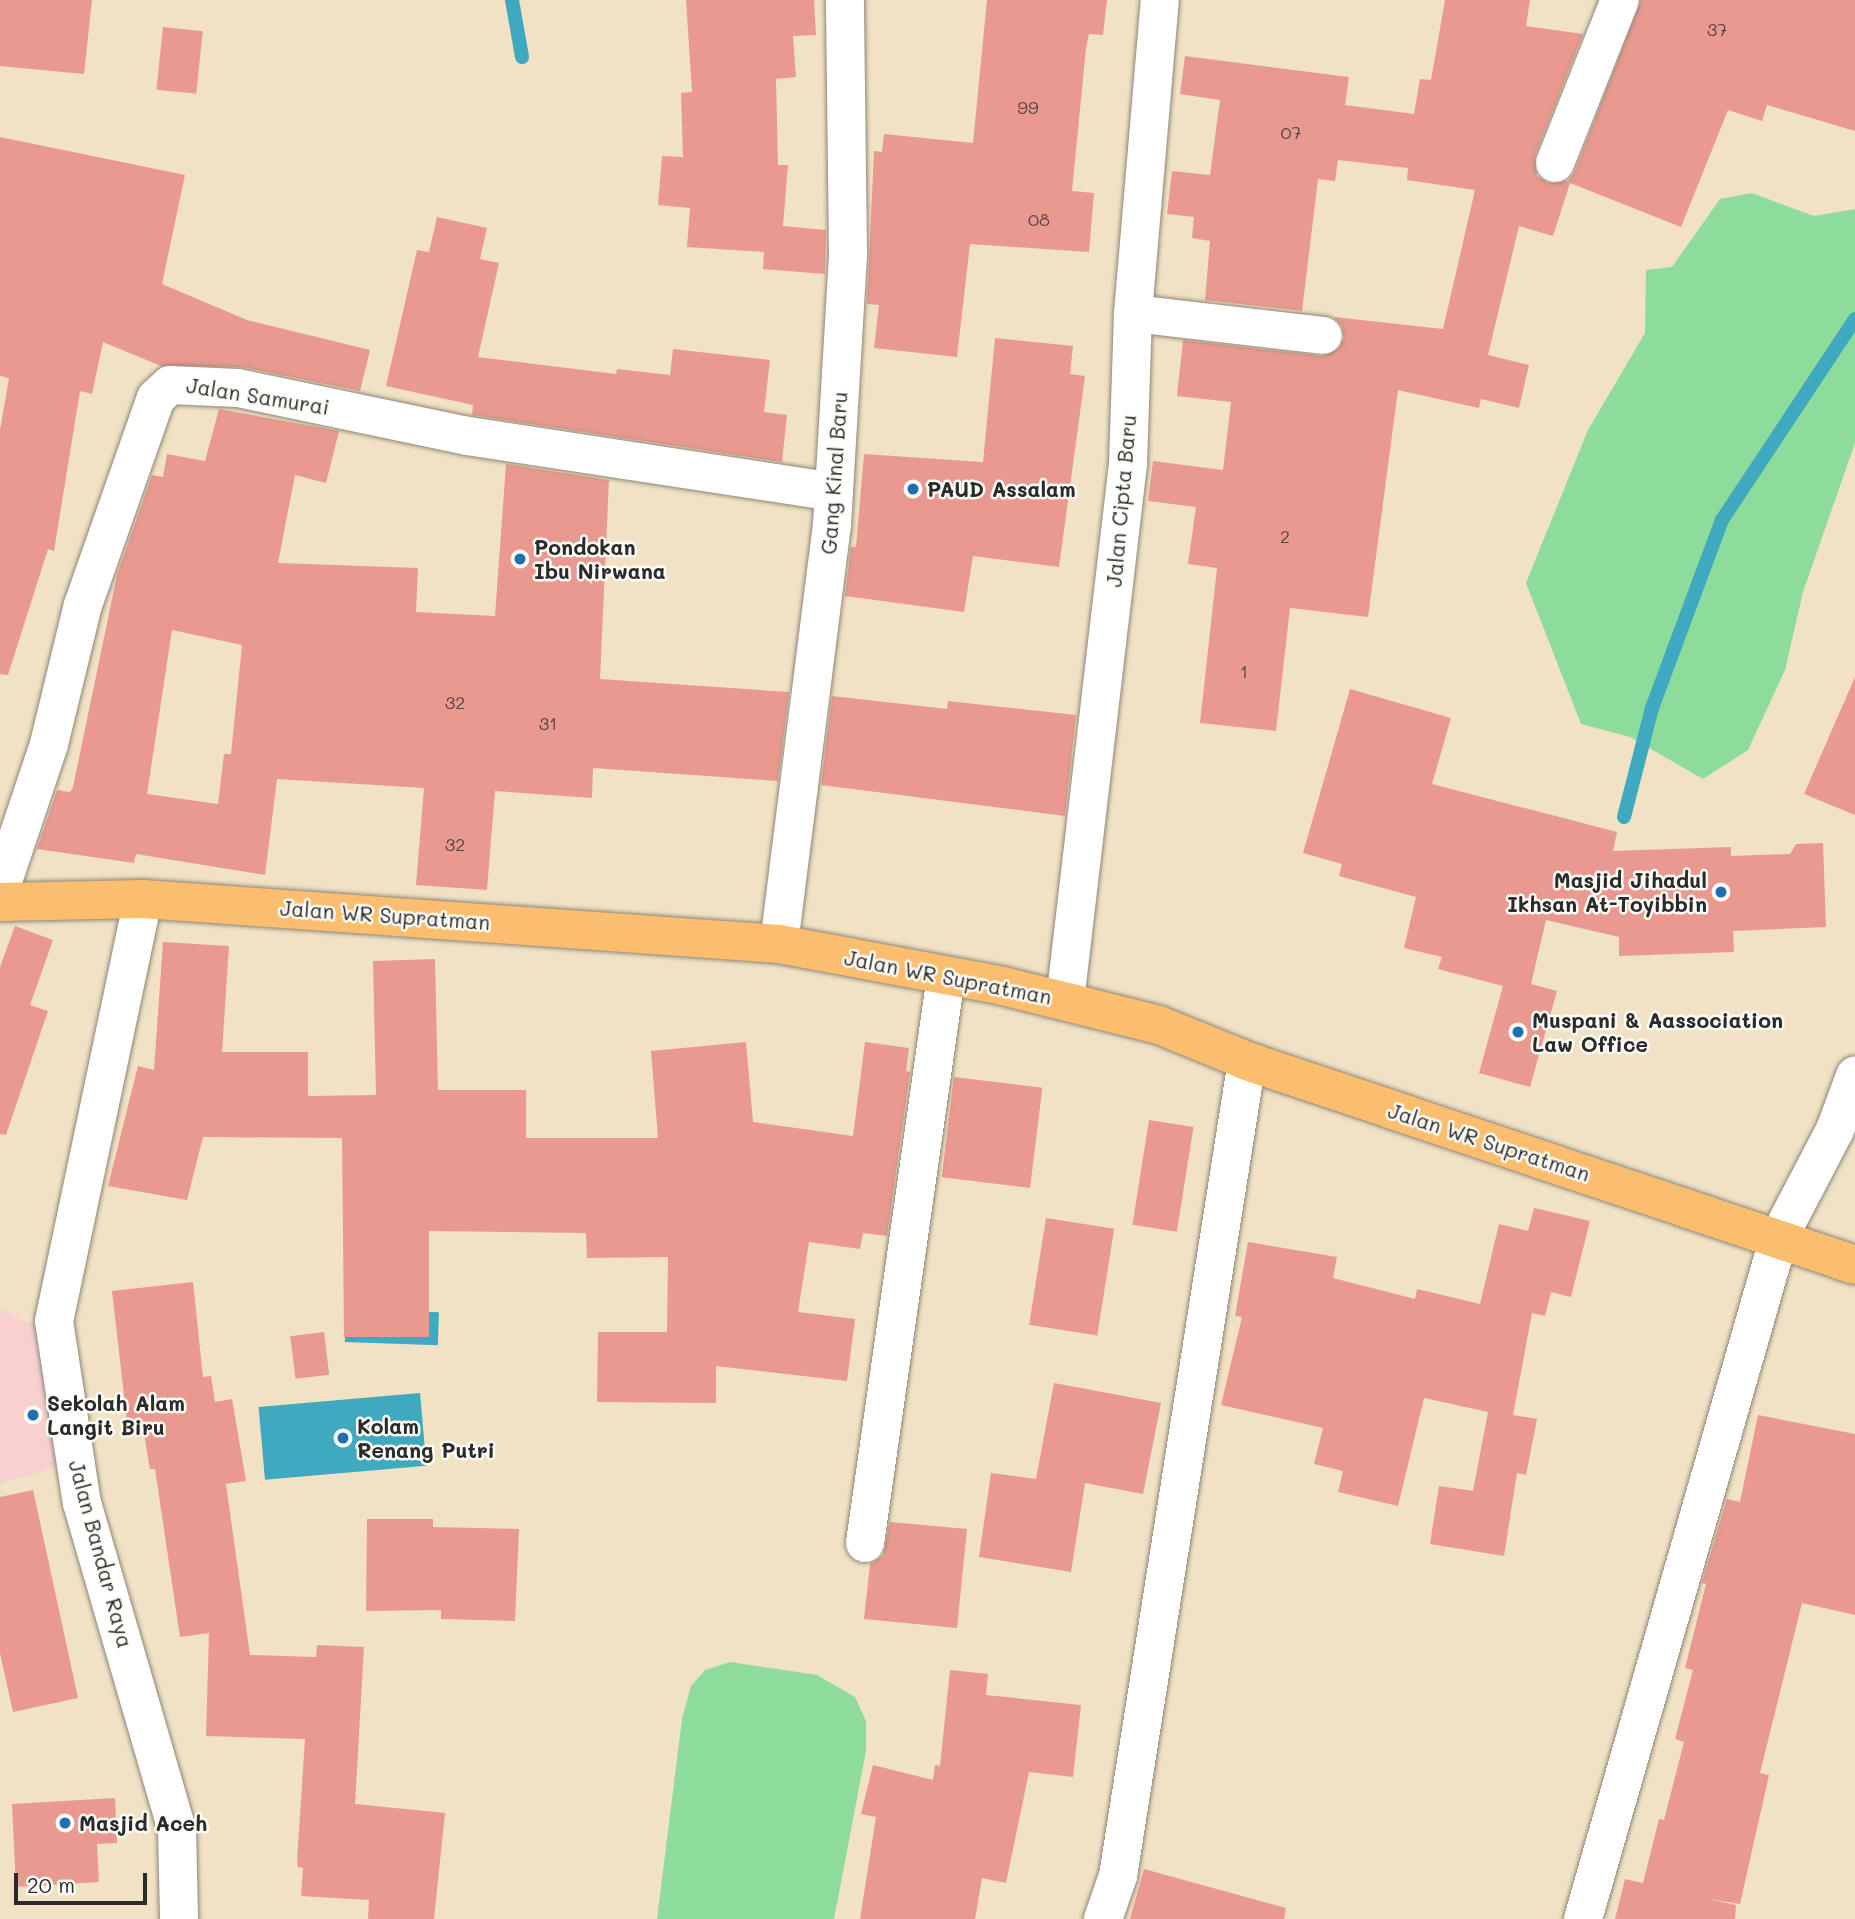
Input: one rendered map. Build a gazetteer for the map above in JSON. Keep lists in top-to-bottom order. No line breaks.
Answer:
{"streets":{"highway":["Jalan WR Supratman"],"street":["Jalan Samurai","Gang Kinal Baru","Jalan Cipta Baru","Jalan Bandar Raya"]},"crossings":[["Jalan Samurai","Gang Kinal Baru"],["Gang Kinal Baru","Jalan WR Supratman"],["Jalan Cipta Baru","Jalan WR Supratman"],["Jalan WR Supratman","Jalan Bandar Raya"]],"places":["PAUD Assalam","Pondokan Ibu Nirwana","Masjid Jihadul Ikhsan At-Toyibbin","Muspani & Aassociation Law Office","Sekolah Alam Langit Biru","Kolam Renang Putri","Masjid Aceh"],"house_numbers":["37","99","07","08","2","1","32","31","32"],"scale_bar":"20 m"}
